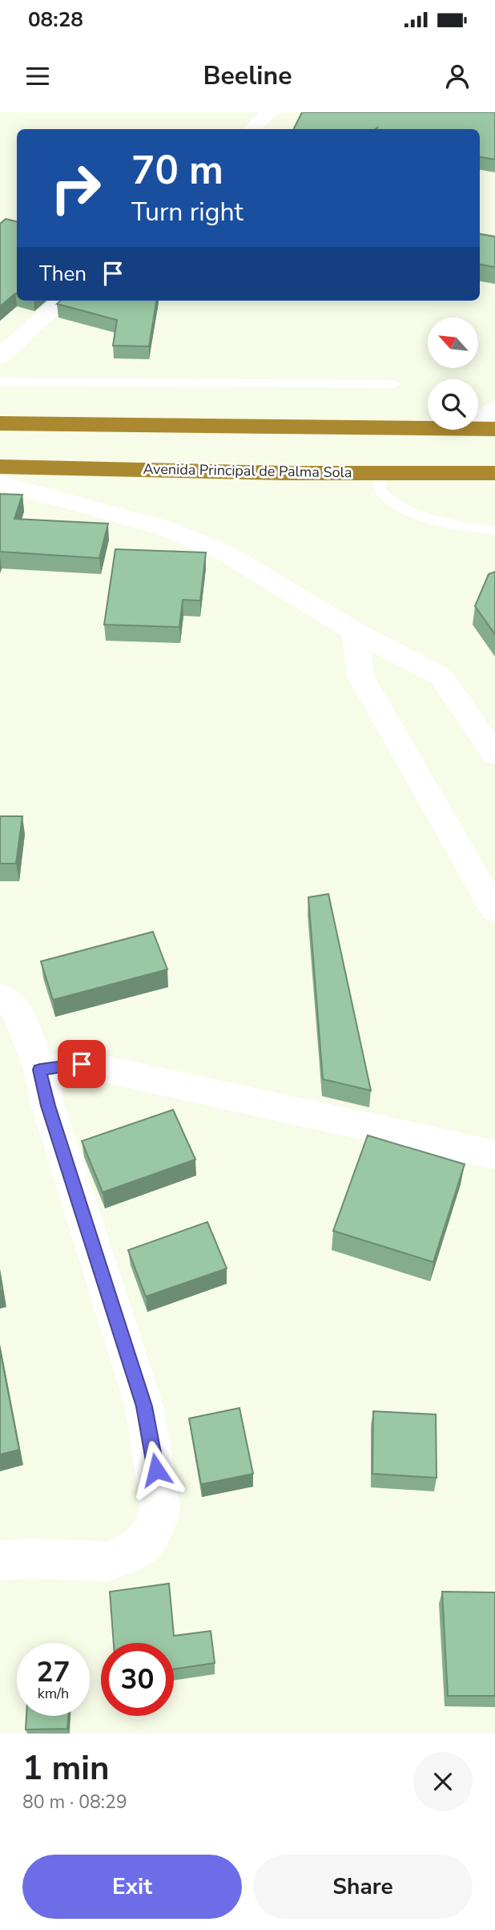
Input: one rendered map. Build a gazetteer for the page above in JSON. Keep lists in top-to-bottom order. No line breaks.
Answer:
{"streets":{"highway":["Avenida Principal de Palma Sola"]},"north":"top left","page":{"status":"08:28","header":"Beeline","turn":["70 m","Turn right"],"then":"Then","speed":"27 km/h","limit":"30","heading":["1 min","80 m · 08:29"],"buttons":["Exit","Share"]}}
